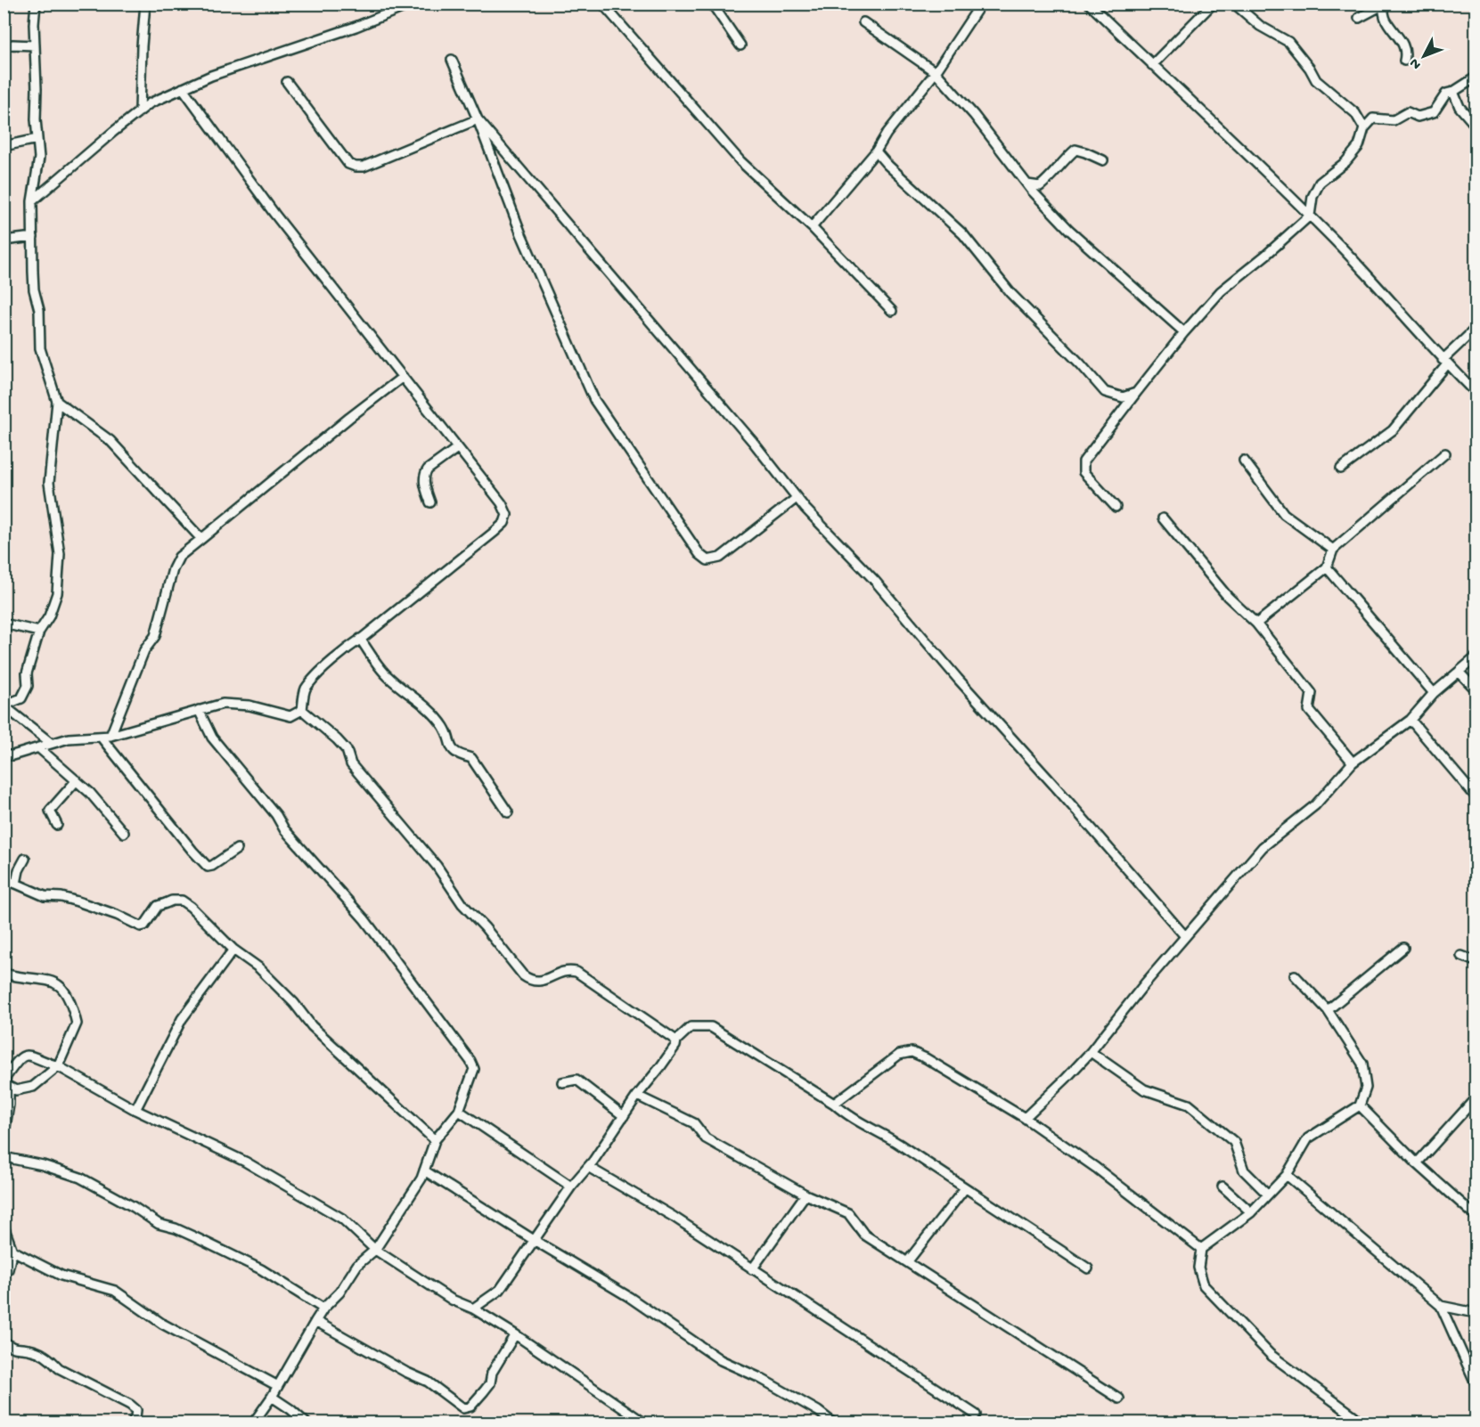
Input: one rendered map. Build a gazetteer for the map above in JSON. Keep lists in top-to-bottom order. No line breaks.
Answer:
{"north":"bottom left"}
